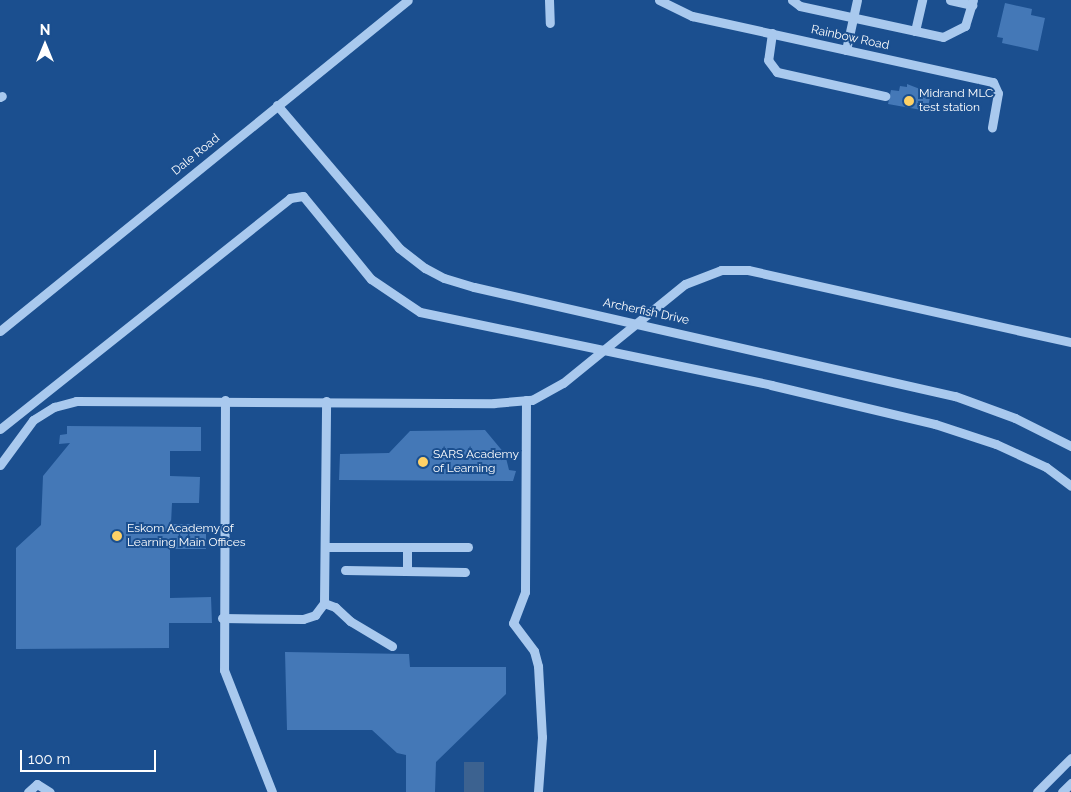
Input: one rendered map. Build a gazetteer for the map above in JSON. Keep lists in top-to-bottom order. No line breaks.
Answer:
{"streets":{"street":["Rainbow Road","Dale Road","Archerfish Drive"]},"crossings":[["Dale Road","Archerfish Drive"]],"places":["Midrand MLC test station","SARS Academy of Learning","Eskom Academy of Learning Main Offices"],"scale_bar":"100 m","north":"top"}
